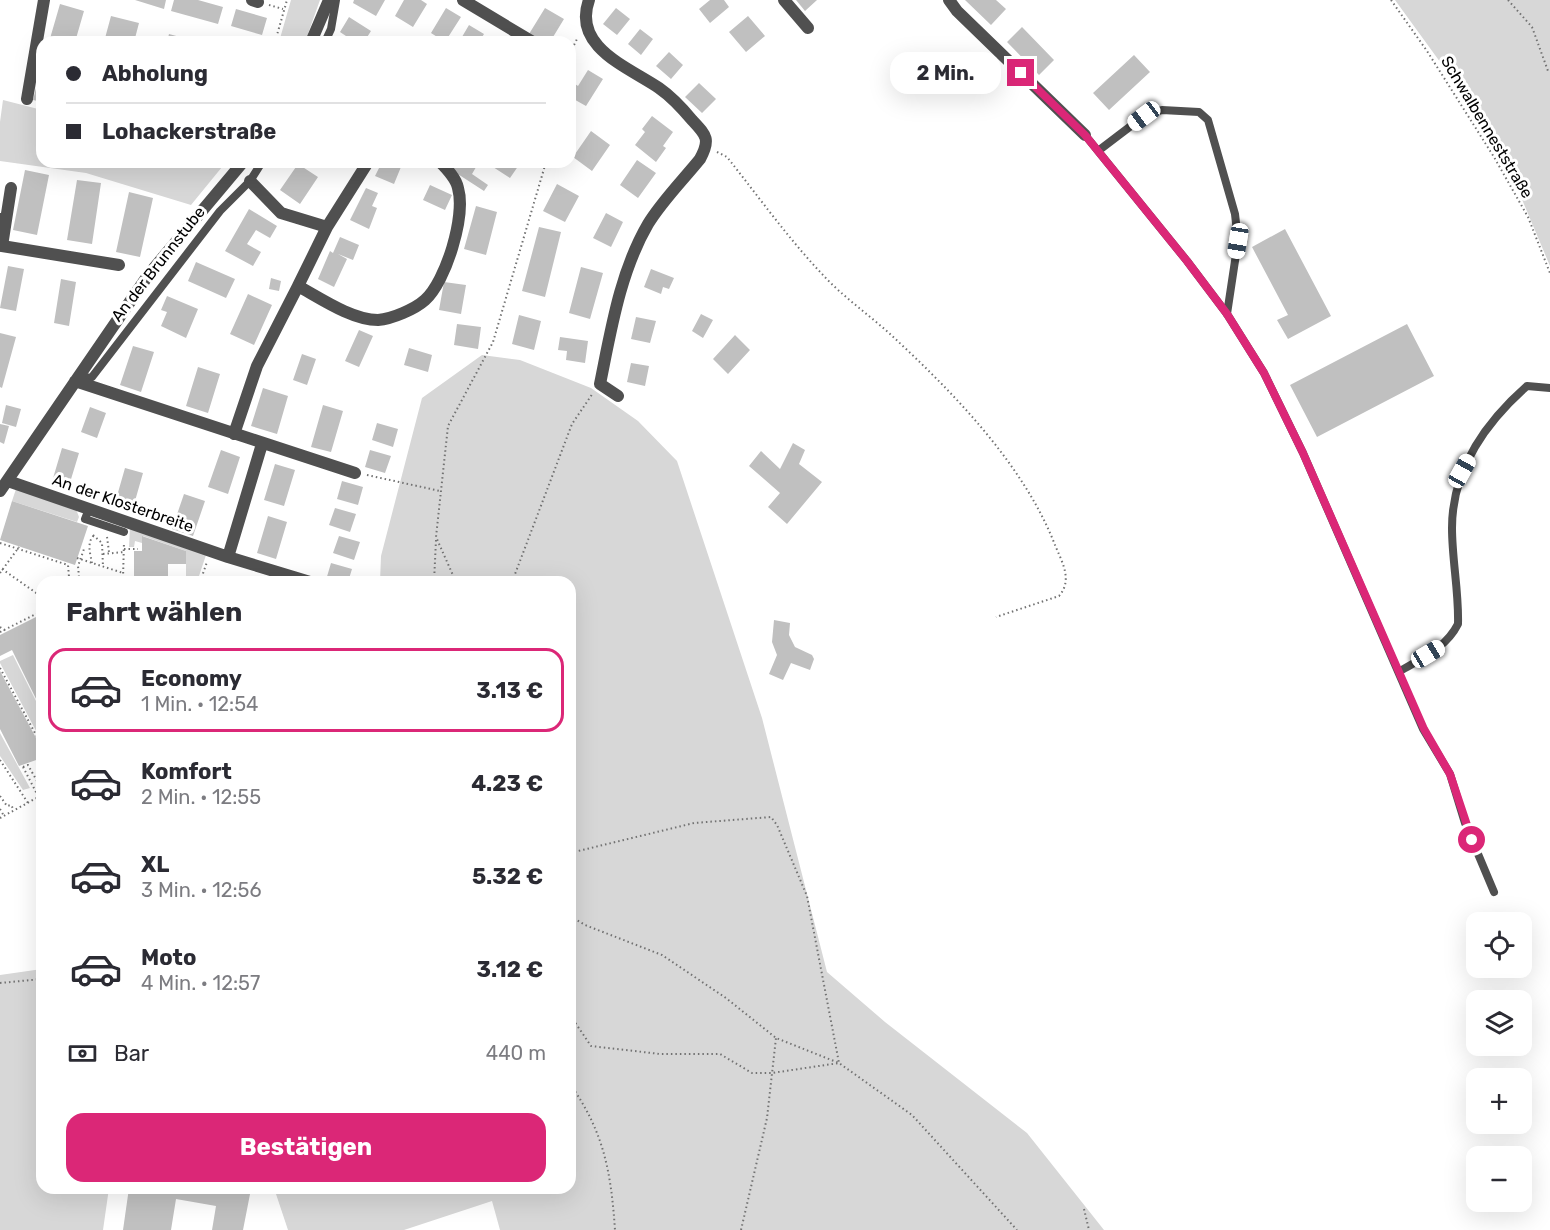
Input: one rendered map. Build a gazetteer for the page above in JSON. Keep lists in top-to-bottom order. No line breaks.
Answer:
{"streets":{"street":["An der Brunnstube","An der Klosterbreite"],"path":["Schwalbenneststraße"]},"crossings":[["An der Brunnstube","An der Klosterbreite"]],"page":{"banner":["Abholung","Lohackerstraße"],"bubble":"2 Min.","heading":"Fahrt wählen","list":[{"name":"Economy","note":"1 Min. · 12:54","value":"3.13 €"},{"name":"Komfort","note":"2 Min. · 12:55","value":"4.23 €"},{"name":"XL","note":"3 Min. · 12:56","value":"5.32 €"},{"name":"Moto","note":"4 Min. · 12:57","value":"3.12 €"}],"map_buttons":["+","−"],"pay":["Bar","440 m"],"buttons":"Bestätigen"}}
